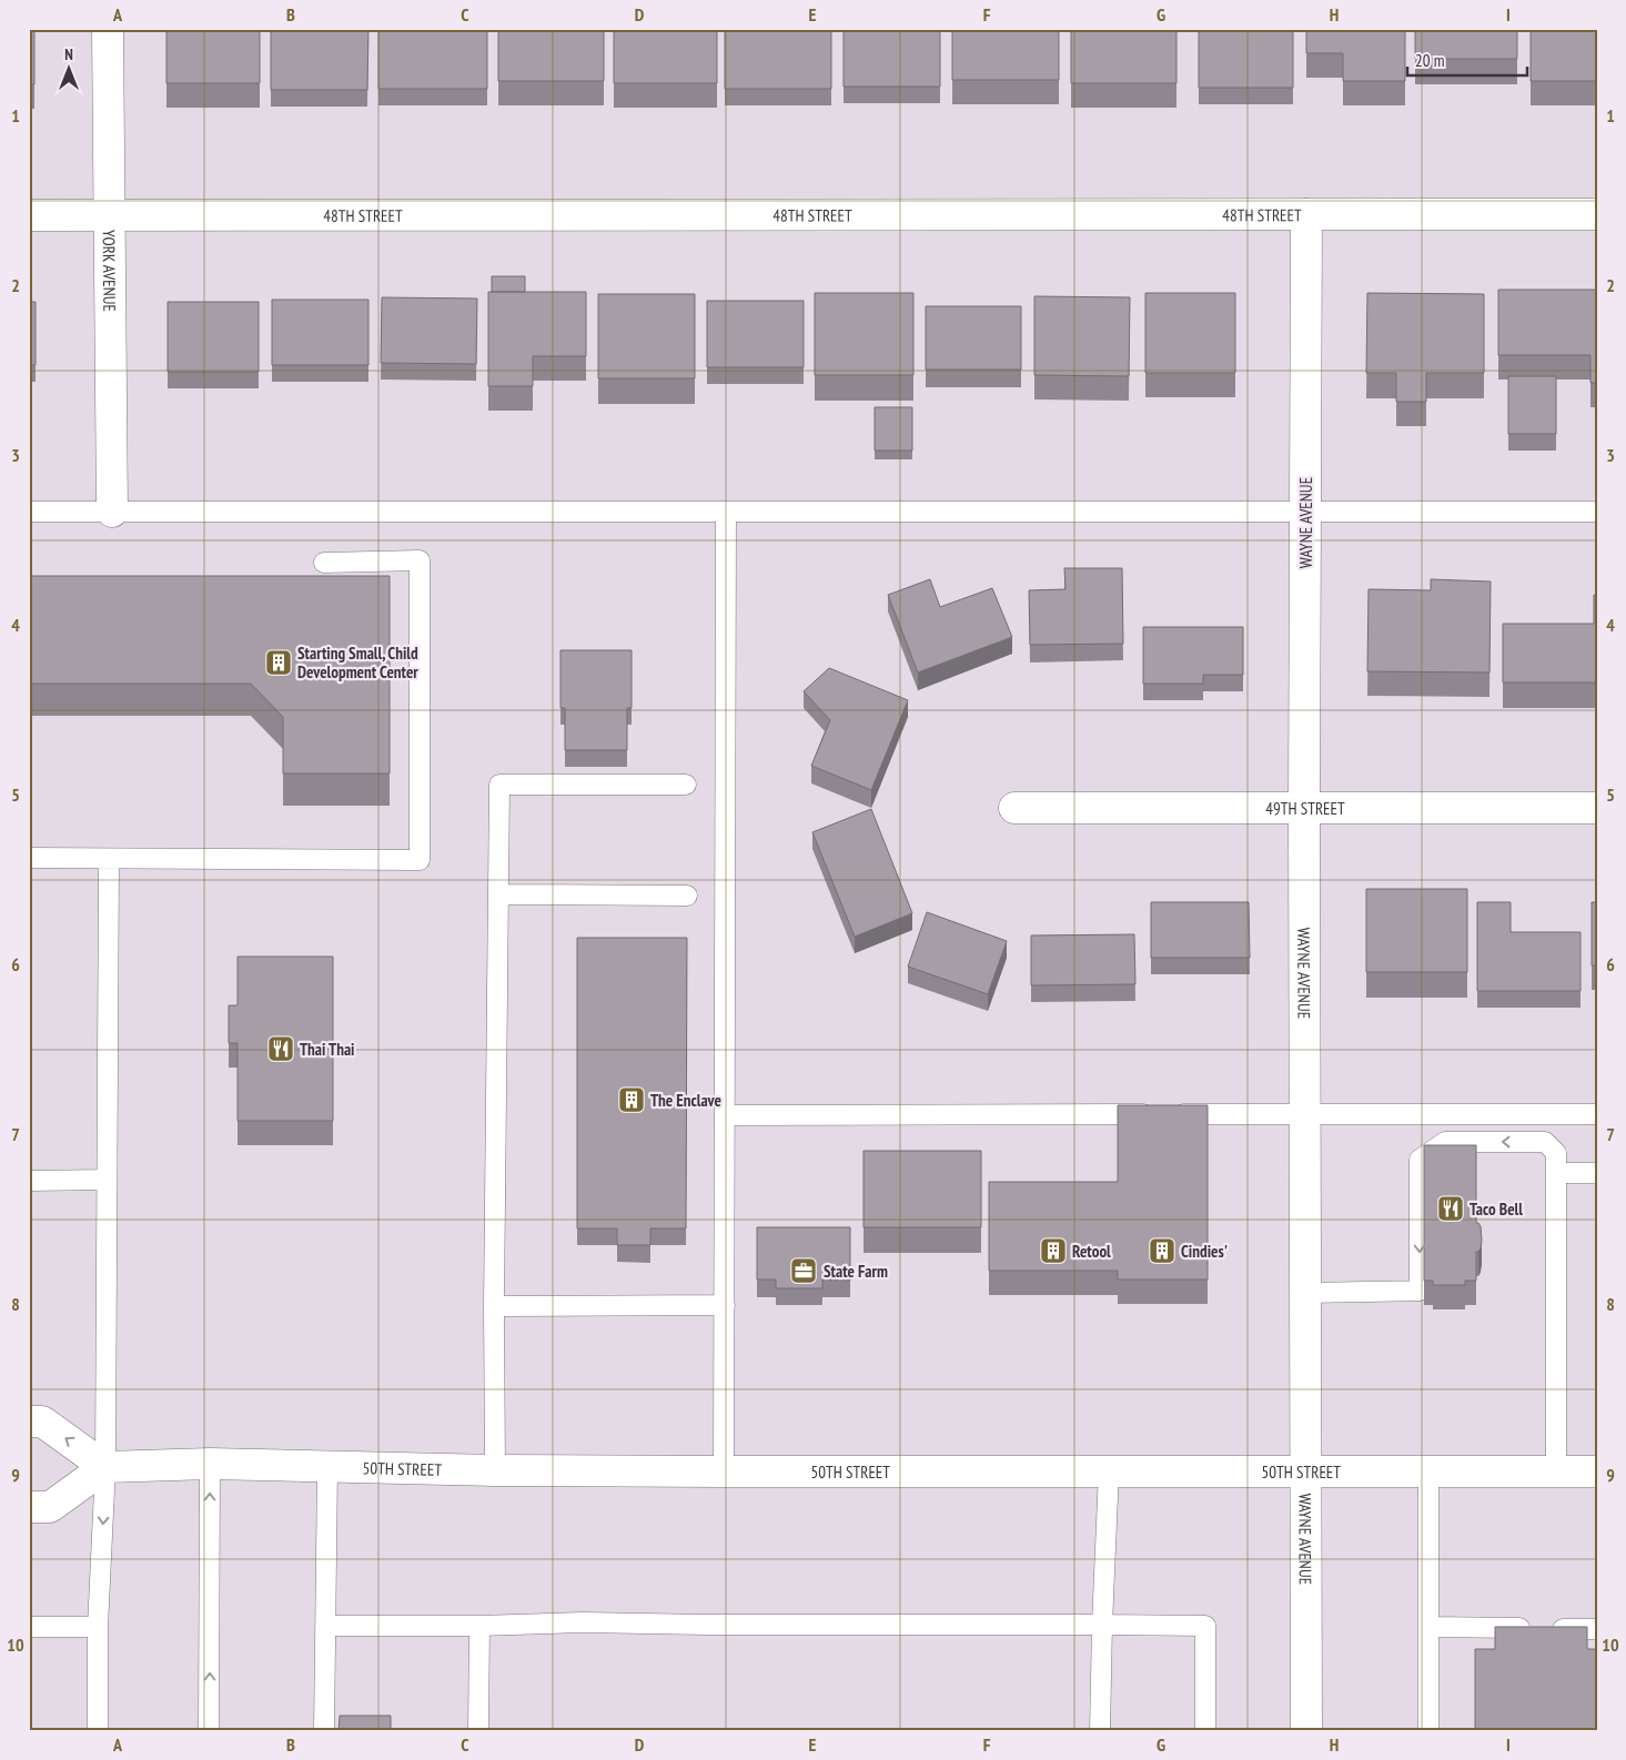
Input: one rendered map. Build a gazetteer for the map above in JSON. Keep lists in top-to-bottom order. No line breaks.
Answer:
{"streets":{"street":["48TH STREET","YORK AVENUE","WAYNE AVENUE","49TH STREET","50TH STREET"]},"crossings":[["48TH STREET","YORK AVENUE"],["48TH STREET","WAYNE AVENUE"],["WAYNE AVENUE","49TH STREET"],["WAYNE AVENUE","50TH STREET"]],"places":{"building":["Starting Small, Child Development Center","The Enclave","Retool","Cindies'"],"restaurant":["Thai Thai","Taco Bell"],"office":["State Farm"]},"scale_bar":"20 m","north":"top","grid":{"columns":["A","B","C","D","E","F","G","H","I"],"rows":["1","2","3","4","5","6","7","8","9","10"]}}
